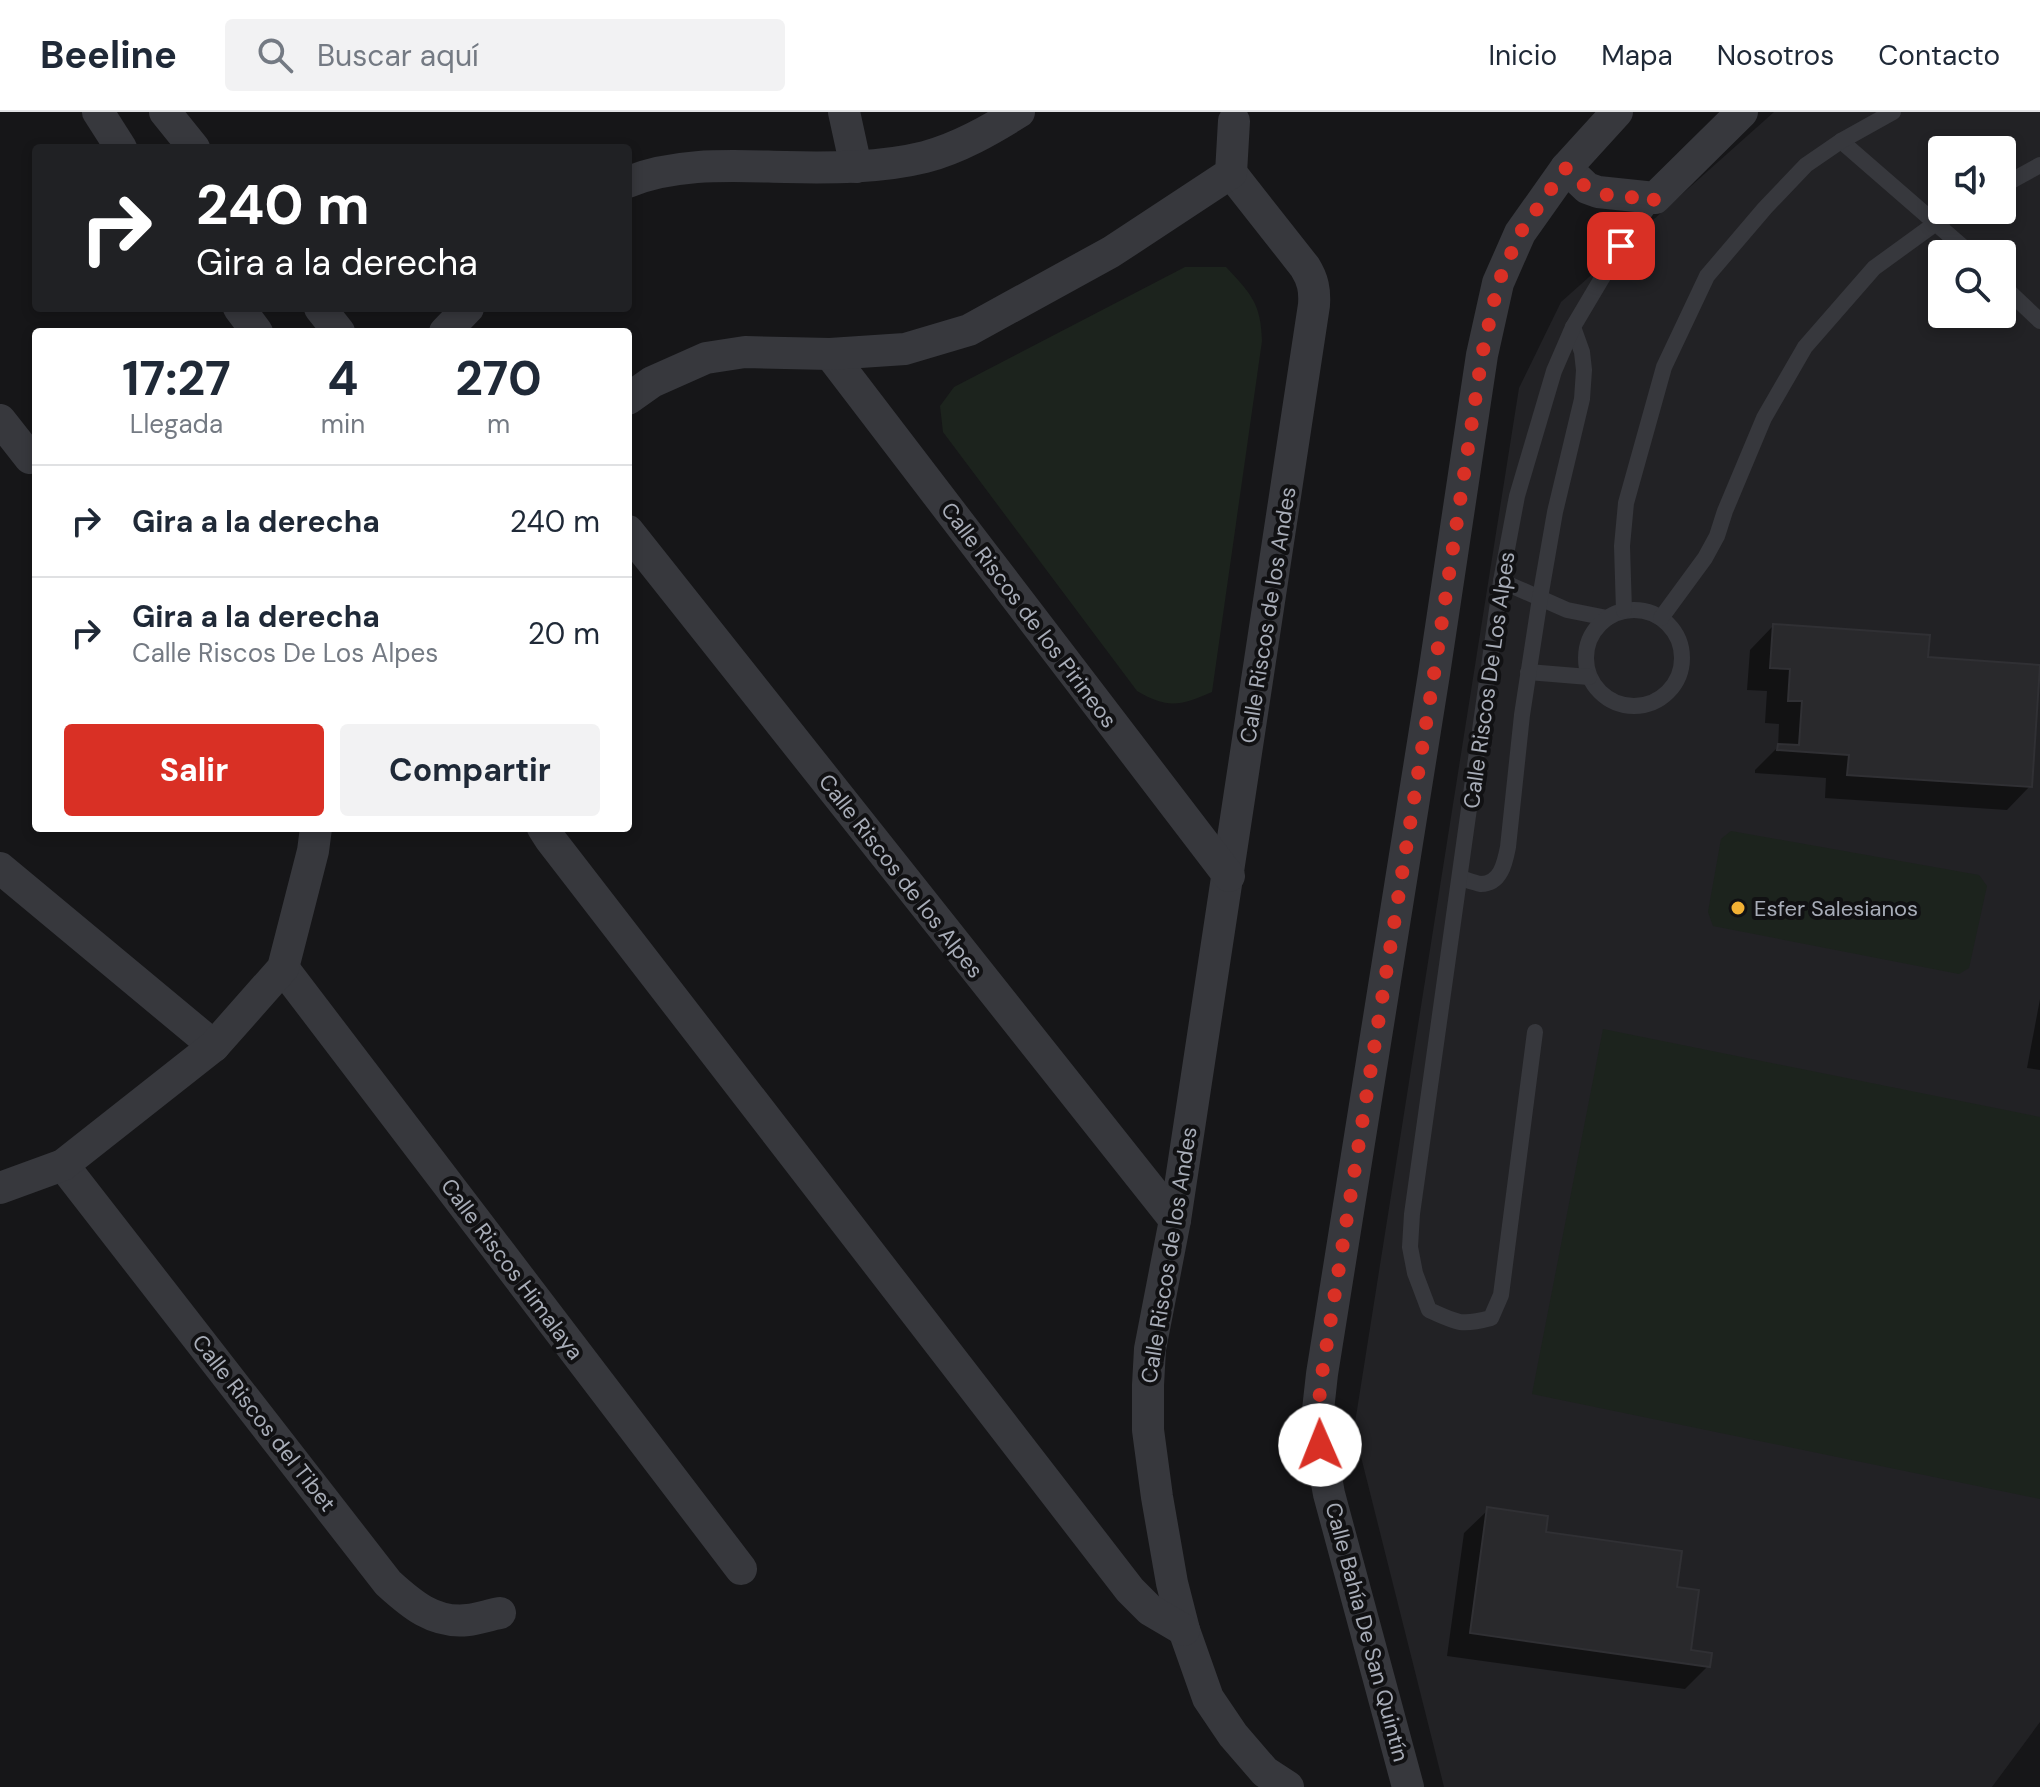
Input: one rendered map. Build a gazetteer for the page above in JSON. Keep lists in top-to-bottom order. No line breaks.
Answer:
{"streets":{"street":["Calle Riscos de los Pirineos","Calle Riscos de los Andes","Calle Riscos De Los Alpes","Calle Riscos de los Alpes","Calle Riscos Himalaya","Calle Riscos del Tibet","Calle Bahía De San Quintín"]},"crossings":[["Calle Riscos de los Pirineos","Calle Riscos de los Andes"],["Calle Riscos de los Andes","Calle Riscos de los Alpes"]],"places":["Esfer Salesianos"],"page":{"header":"Beeline","search":"Buscar aquí","nav":["Inicio","Mapa","Nosotros","Contacto"],"turn":["240 m","Gira a la derecha"],"eta":["17:27","Llegada","4","min","270","m"],"list":[{"name":"Gira a la derecha","value":"240 m"},{"name":"Gira a la derecha","note":"Calle Riscos De Los Alpes","value":"20 m"}],"buttons":["Salir","Compartir"]}}
